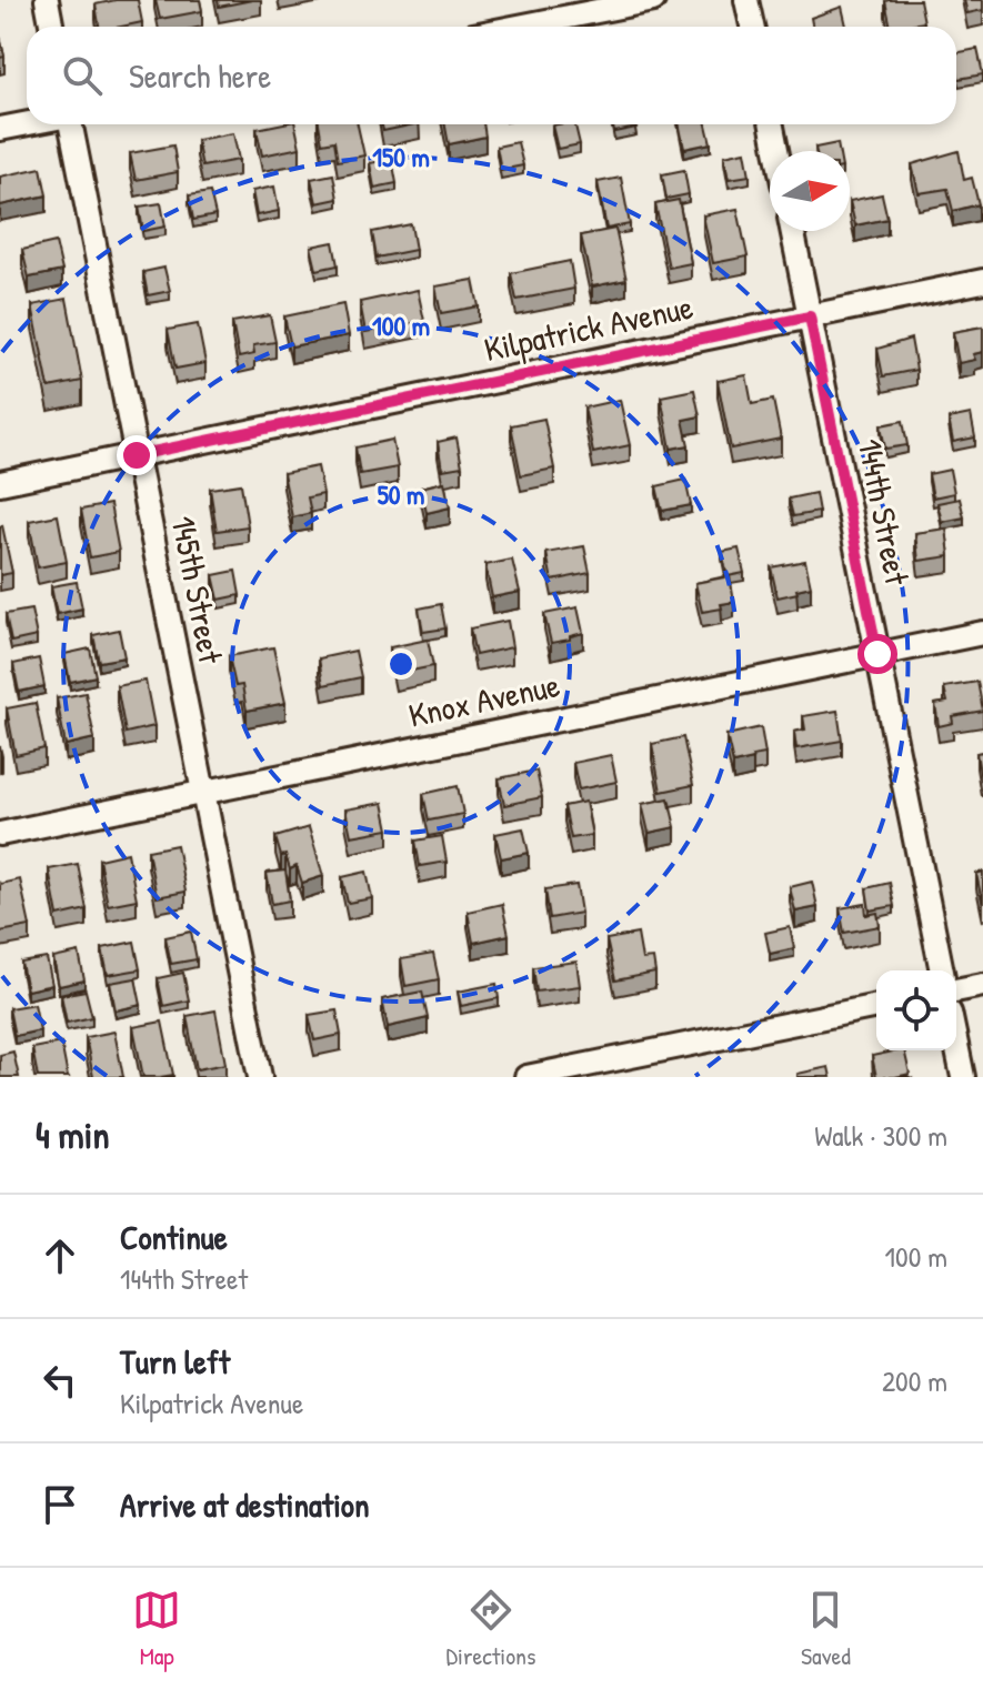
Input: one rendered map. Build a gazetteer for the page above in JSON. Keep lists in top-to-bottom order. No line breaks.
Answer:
{"streets":{"street":["Kilpatrick Avenue","144th Street","145th Street","Knox Avenue"]},"crossings":[["Kilpatrick Avenue","144th Street"],["Kilpatrick Avenue","145th Street"],["144th Street","Knox Avenue"],["145th Street","Knox Avenue"]],"north":"right","page":{"search":"Search here","heading":["4 min","Walk · 300 m"],"list":[["Continue","144th Street","100 m"],["Turn left","Kilpatrick Avenue","200 m"],"Arrive at destination"],"nav":["Map","Directions","Saved"]},"rings":["150 m","100 m","50 m"]}
